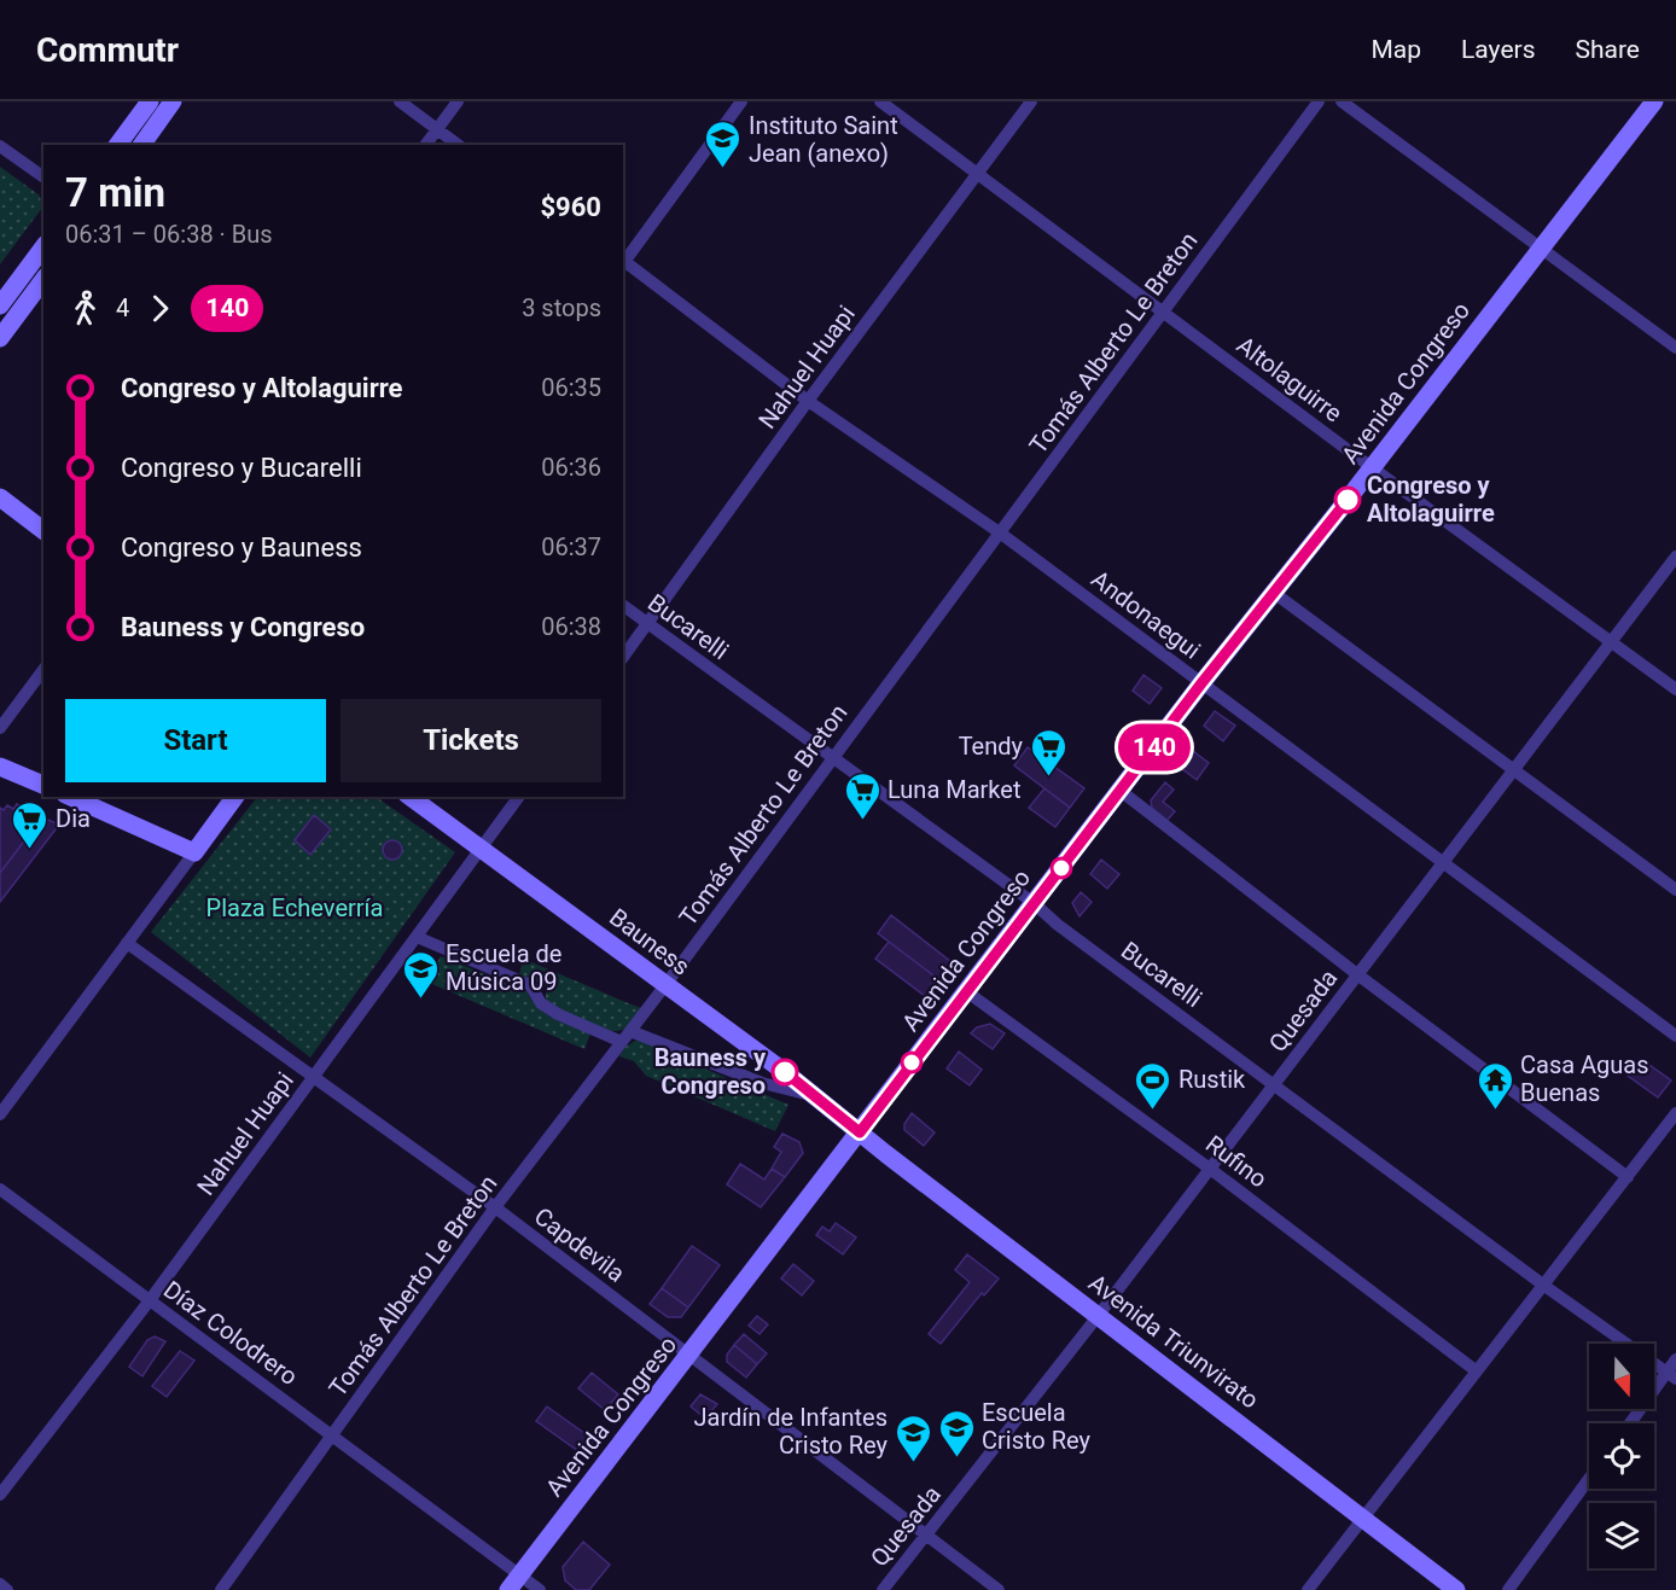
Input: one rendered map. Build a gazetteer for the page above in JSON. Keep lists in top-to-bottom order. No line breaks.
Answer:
{"streets":{"main road":["Avenida Congreso","Bauness","Avenida Triunvirato"],"street":["Tomás Alberto Le Breton","Nahuel Huapi","Altolaguirre","Andonaegui","Bucarelli","Quesada","Rufino","Capdevila","Díaz Colodrero"]},"crossings":[["Tomás Alberto Le Breton","Altolaguirre"],["Tomás Alberto Le Breton","Andonaegui"],["Tomás Alberto Le Breton","Bucarelli"],["Tomás Alberto Le Breton","Bauness"],["Tomás Alberto Le Breton","Capdevila"],["Tomás Alberto Le Breton","Díaz Colodrero"],["Nahuel Huapi","Altolaguirre"],["Nahuel Huapi","Andonaegui"],["Nahuel Huapi","Bucarelli"],["Nahuel Huapi","Bauness"],["Nahuel Huapi","Capdevila"],["Nahuel Huapi","Díaz Colodrero"],["Altolaguirre","Avenida Congreso"],["Altolaguirre","Quesada"],["Avenida Congreso","Andonaegui"],["Avenida Congreso","Bucarelli"],["Avenida Congreso","Bauness"],["Avenida Congreso","Rufino"],["Avenida Congreso","Capdevila"],["Avenida Congreso","Díaz Colodrero"],["Avenida Congreso","Avenida Triunvirato"],["Andonaegui","Quesada"],["Bucarelli","Quesada"],["Bauness","Avenida Triunvirato"],["Quesada","Rufino"],["Quesada","Capdevila"],["Quesada","Avenida Triunvirato"]],"parks":["Plaza Echeverría"],"places":{"school or university":["Instituto Saint Jean (anexo)","Escuela de Música 09","Escuela Cristo Rey","Jardín de Infantes Cristo Rey"],"other":["Congreso y Altolaguirre","Bauness y Congreso"],"supermarket":["Tendy","Luna Market","Dia"],"sports":["Rustik"],"temple":["Casa Aguas Buenas"]},"lines":["bus line 140"],"north":"bottom","page":{"header":"Commutr","nav":["Map","Layers","Share"],"on_map":"140","heading":["7 min","06:31 – 06:38 · Bus","$960"],"legs":["4","140","3 stops"],"list":[{"name":"Congreso y Altolaguirre","value":"06:35"},{"name":"Congreso y Bucarelli","value":"06:36"},{"name":"Congreso y Bauness","value":"06:37"},{"name":"Bauness y Congreso","value":"06:38"}],"buttons":["Start","Tickets"]}}
